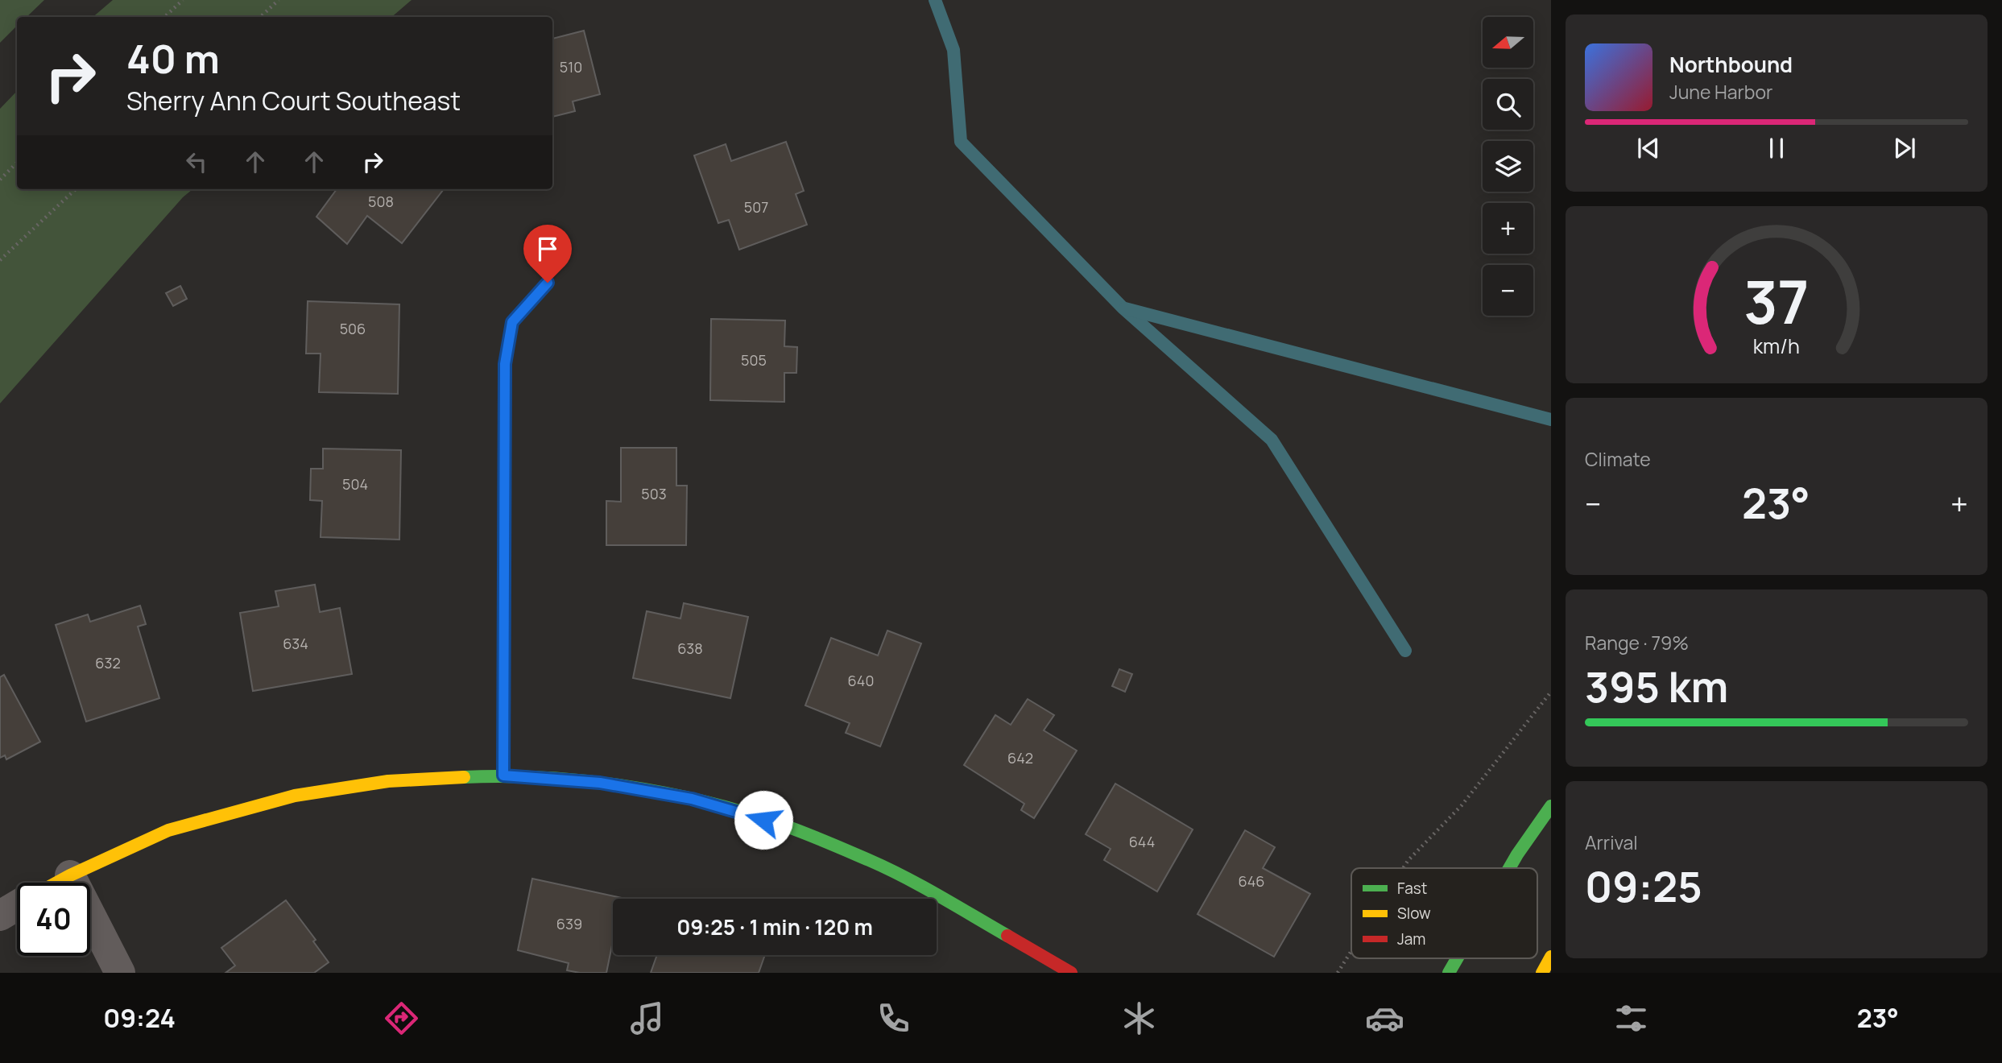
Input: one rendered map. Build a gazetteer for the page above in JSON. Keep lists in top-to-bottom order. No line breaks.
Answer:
{"house_numbers":["510","508","507","506","505","504","503","634","638","632","640","642","644","646","639"],"legend":["Fast","Slow","Jam"],"north":"left","page":{"map_buttons":["+","−"],"turn":["40 m","Sherry Ann Court Southeast"],"song":["Northbound","June Harbor"],"tile":["Climate",["Range · 79%","395 km"],["Arrival","09:25"]],"heat":["−","23°","+"],"limit":"40","trip":"09:25 · 1 min · 120 m","tabs":["09:24","23°"],"gauge":["37","km/h"]}}
